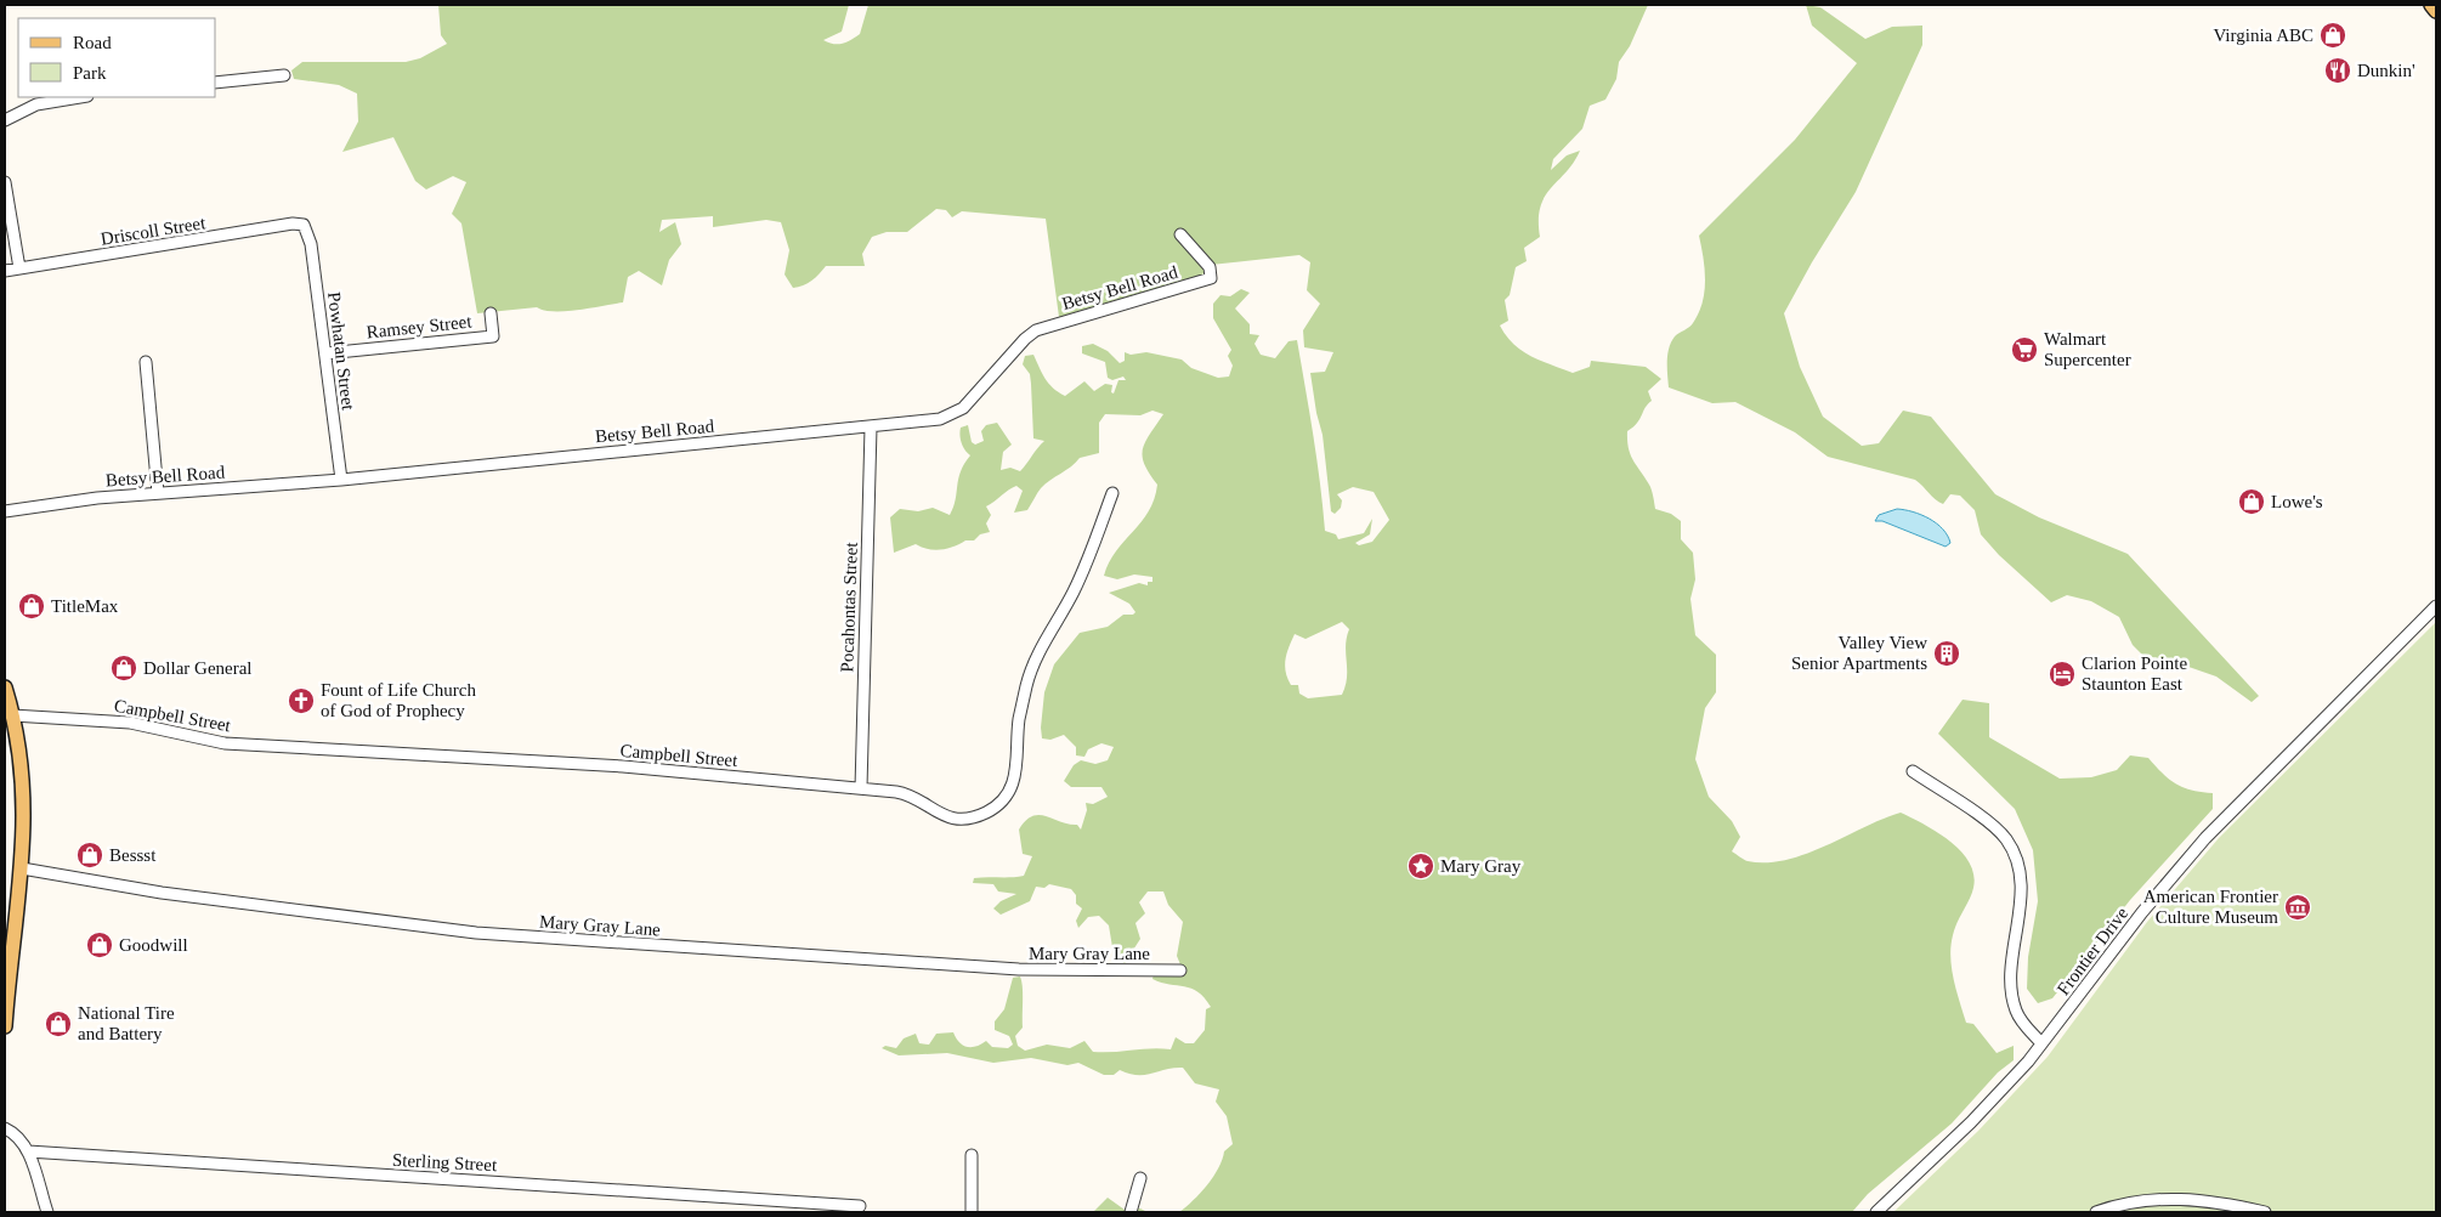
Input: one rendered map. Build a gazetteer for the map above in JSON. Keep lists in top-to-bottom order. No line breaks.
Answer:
{"streets":{"street":["Driscoll Street","Betsy Bell Road","Ramsey Street","Powhatan Street","Pocahontas Street","Campbell Street","Mary Gray Lane","Frontier Drive","Sterling Street"]},"crossings":[["Driscoll Street","Powhatan Street"],["Betsy Bell Road","Powhatan Street"],["Betsy Bell Road","Pocahontas Street"],["Ramsey Street","Powhatan Street"],["Pocahontas Street","Campbell Street"]],"places":{"shop":["Virginia ABC","Lowe's","TitleMax","Dollar General","Bessst","Goodwill","National Tire and Battery"],"restaurant":["Dunkin'"],"supermarket":["Walmart Supercenter"],"building":["Valley View Senior Apartments"],"hotel":["Clarion Pointe Staunton East"],"church":["Fount of Life Church of God of Prophecy"],"place":["Mary Gray"],"museum":["American Frontier Culture Museum"]},"legend":["Road","Park"]}
